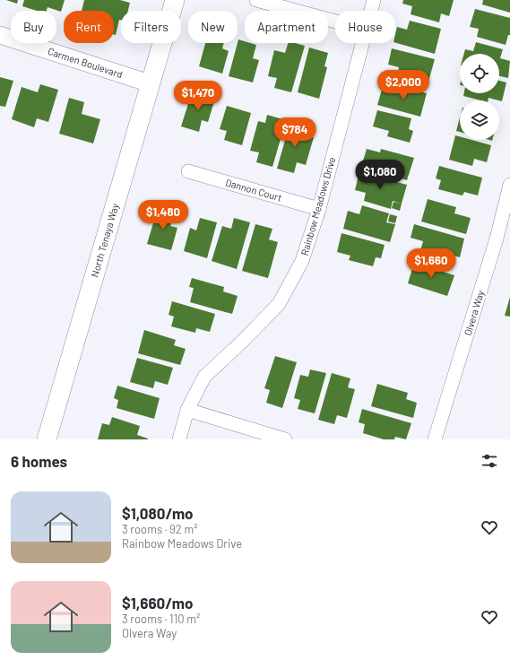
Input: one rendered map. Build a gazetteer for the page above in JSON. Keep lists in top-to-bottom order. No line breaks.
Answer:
{"streets":{"main road":["North Tenaya Way"],"street":["Carmen Boulevard","Dannon Court","Rainbow Meadows Drive","Olvera Way"]},"crossings":[["Carmen Boulevard","North Tenaya Way"],["Dannon Court","Rainbow Meadows Drive"]],"page":{"chip":["Buy","Rent","Filters","New","Apartment","House"],"price":["$2,000","$1,470","$784","$1,080","$1,480","$1,660"],"heading":"6 homes","list":[{"name":"$1,080/mo","note":"3 rooms · 92 m² · Rainbow Meadows Drive"},{"name":"$1,660/mo","note":"3 rooms · 110 m² · Olvera Way"}]}}
